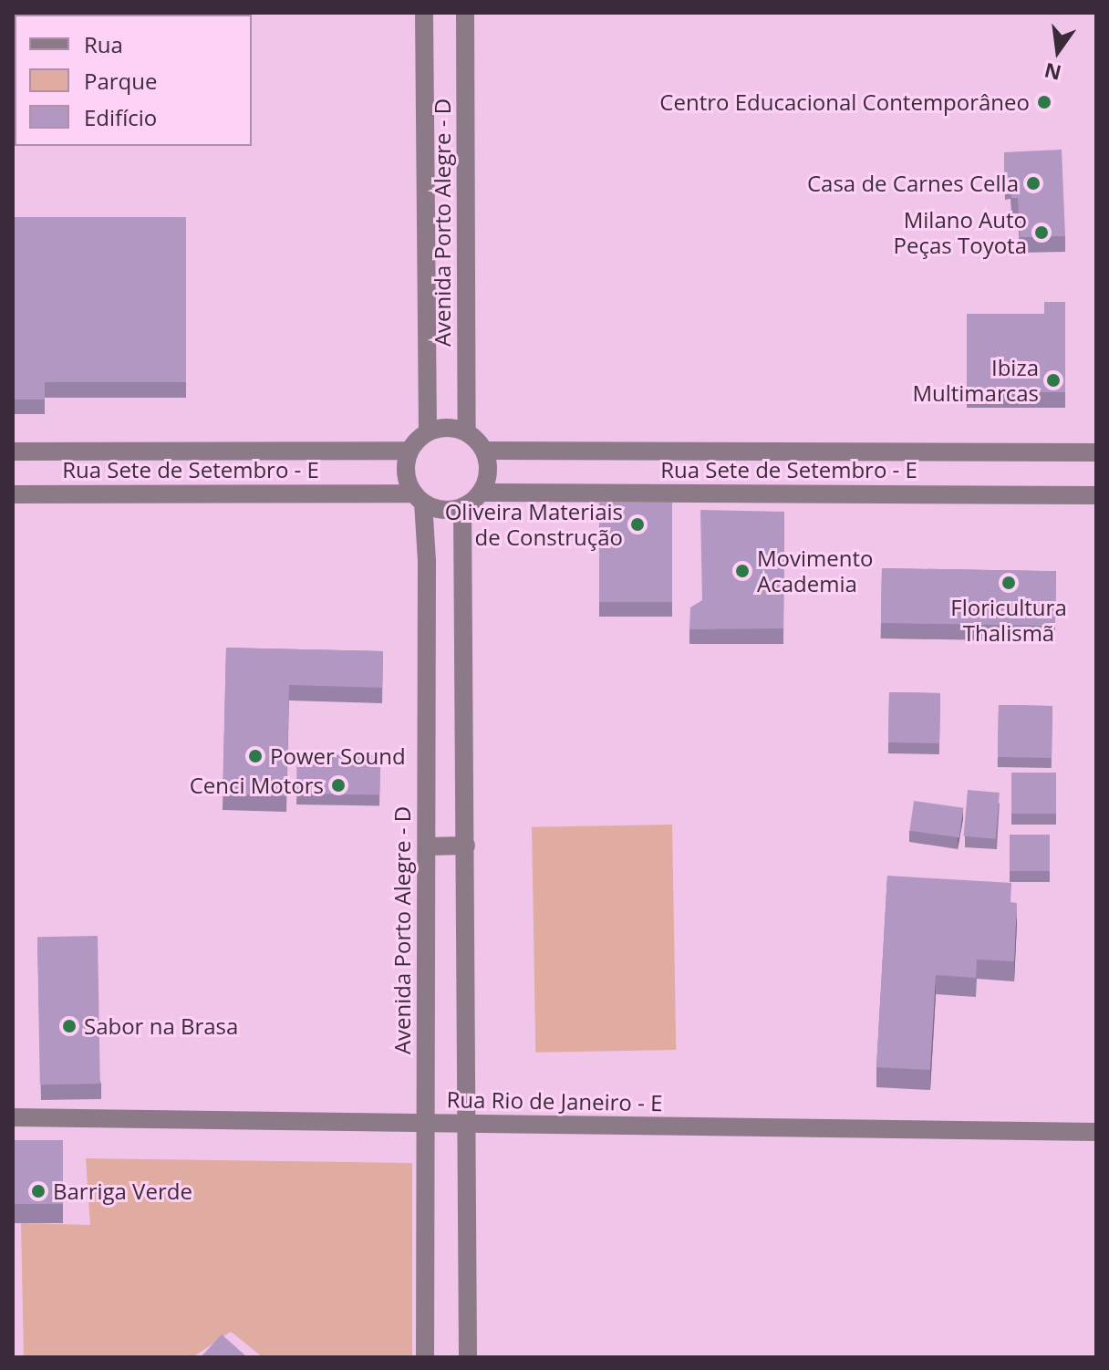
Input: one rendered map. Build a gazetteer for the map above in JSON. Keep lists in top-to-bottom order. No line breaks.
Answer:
{"streets":{"street":["Avenida Porto Alegre - D","Rua Sete de Setembro - E","Rua Rio de Janeiro - E"]},"crossings":[["Avenida Porto Alegre - D","Rua Sete de Setembro - E"],["Avenida Porto Alegre - D","Rua Rio de Janeiro - E"]],"places":["Centro Educacional Contemporâneo","Casa de Carnes Cella","Milano Auto Peças Toyota","Ibiza Multimarcas","Oliveira Materiais de Construção","Movimento Academia","Floricultura Thalismã","Power Sound","Cenci Motors","Sabor na Brasa","Barriga Verde"],"legend":["Rua","Parque","Edifício"],"north":"bottom"}
